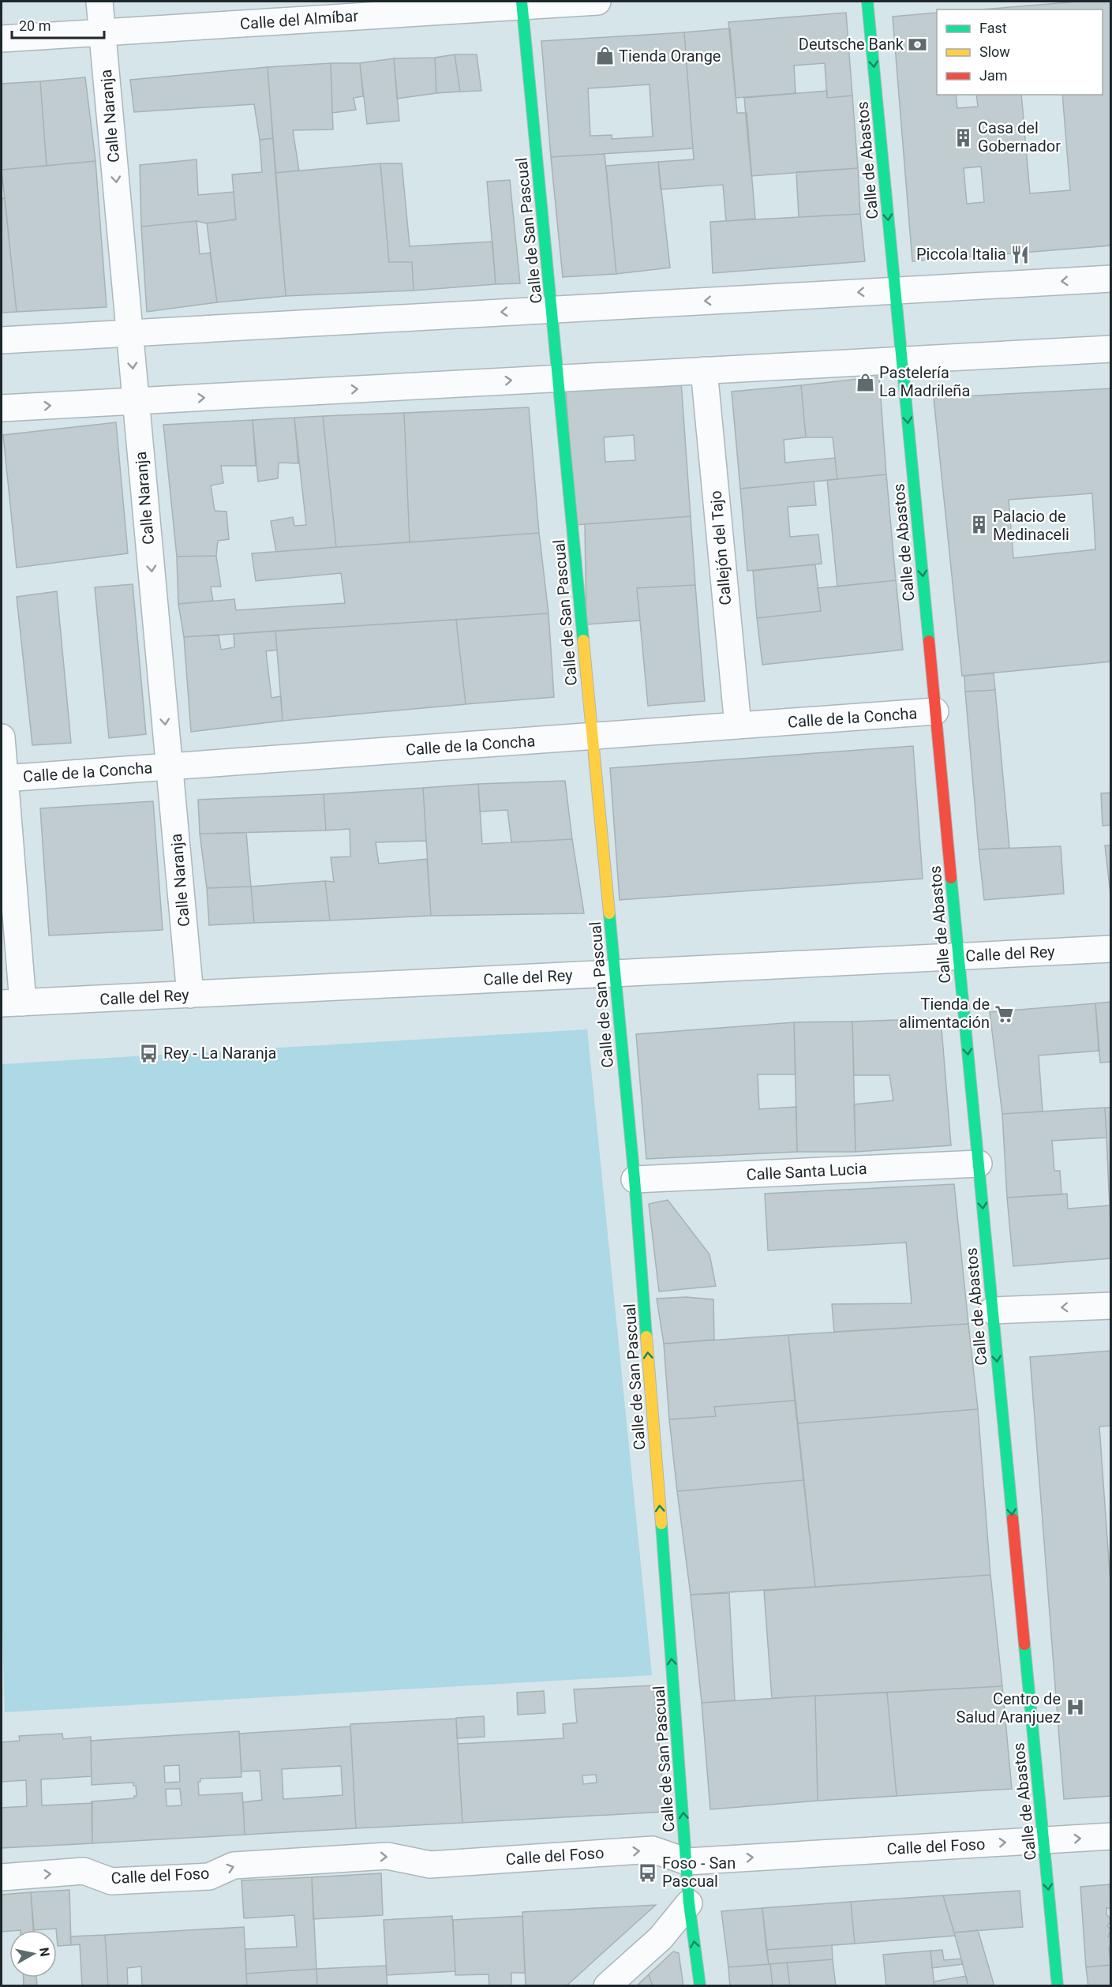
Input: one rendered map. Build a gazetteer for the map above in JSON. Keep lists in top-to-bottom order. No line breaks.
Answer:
{"streets":{"street":["Calle del Almíbar","Calle Naranja","Calle de Abastos","Calle de San Pascual","Callejón del Tajo","Calle de la Concha","Calle del Rey","Calle Santa Lucia","Calle del Foso"]},"crossings":[["Calle del Almíbar","Calle Naranja"],["Calle del Almíbar","Calle de San Pascual"],["Calle Naranja","Calle de la Concha"],["Calle Naranja","Calle del Rey"],["Calle de Abastos","Calle de la Concha"],["Calle de Abastos","Calle del Rey"],["Calle de Abastos","Calle Santa Lucia"],["Calle de Abastos","Calle del Foso"],["Calle de San Pascual","Calle de la Concha"],["Calle de San Pascual","Calle del Rey"],["Calle de San Pascual","Calle Santa Lucia"],["Calle de San Pascual","Calle del Foso"],["Callejón del Tajo","Calle de la Concha"]],"one_way":["Calle Naranja","Calle de Abastos","Calle de San Pascual","Calle del Foso"],"places":{"bank":["Deutsche Bank"],"shop":["Tienda Orange","Pastelería La Madrileña"],"building":["Casa del Gobernador","Palacio de Medinaceli"],"restaurant":["Piccola Italia"],"supermarket":["Tienda de alimentación"],"bus stop":["Rey - La Naranja","Foso - San Pascual"],"hospital":["Centro de Salud Aranjuez"]},"legend":["Fast","Slow","Jam"],"scale_bar":"20 m","north":"right"}
